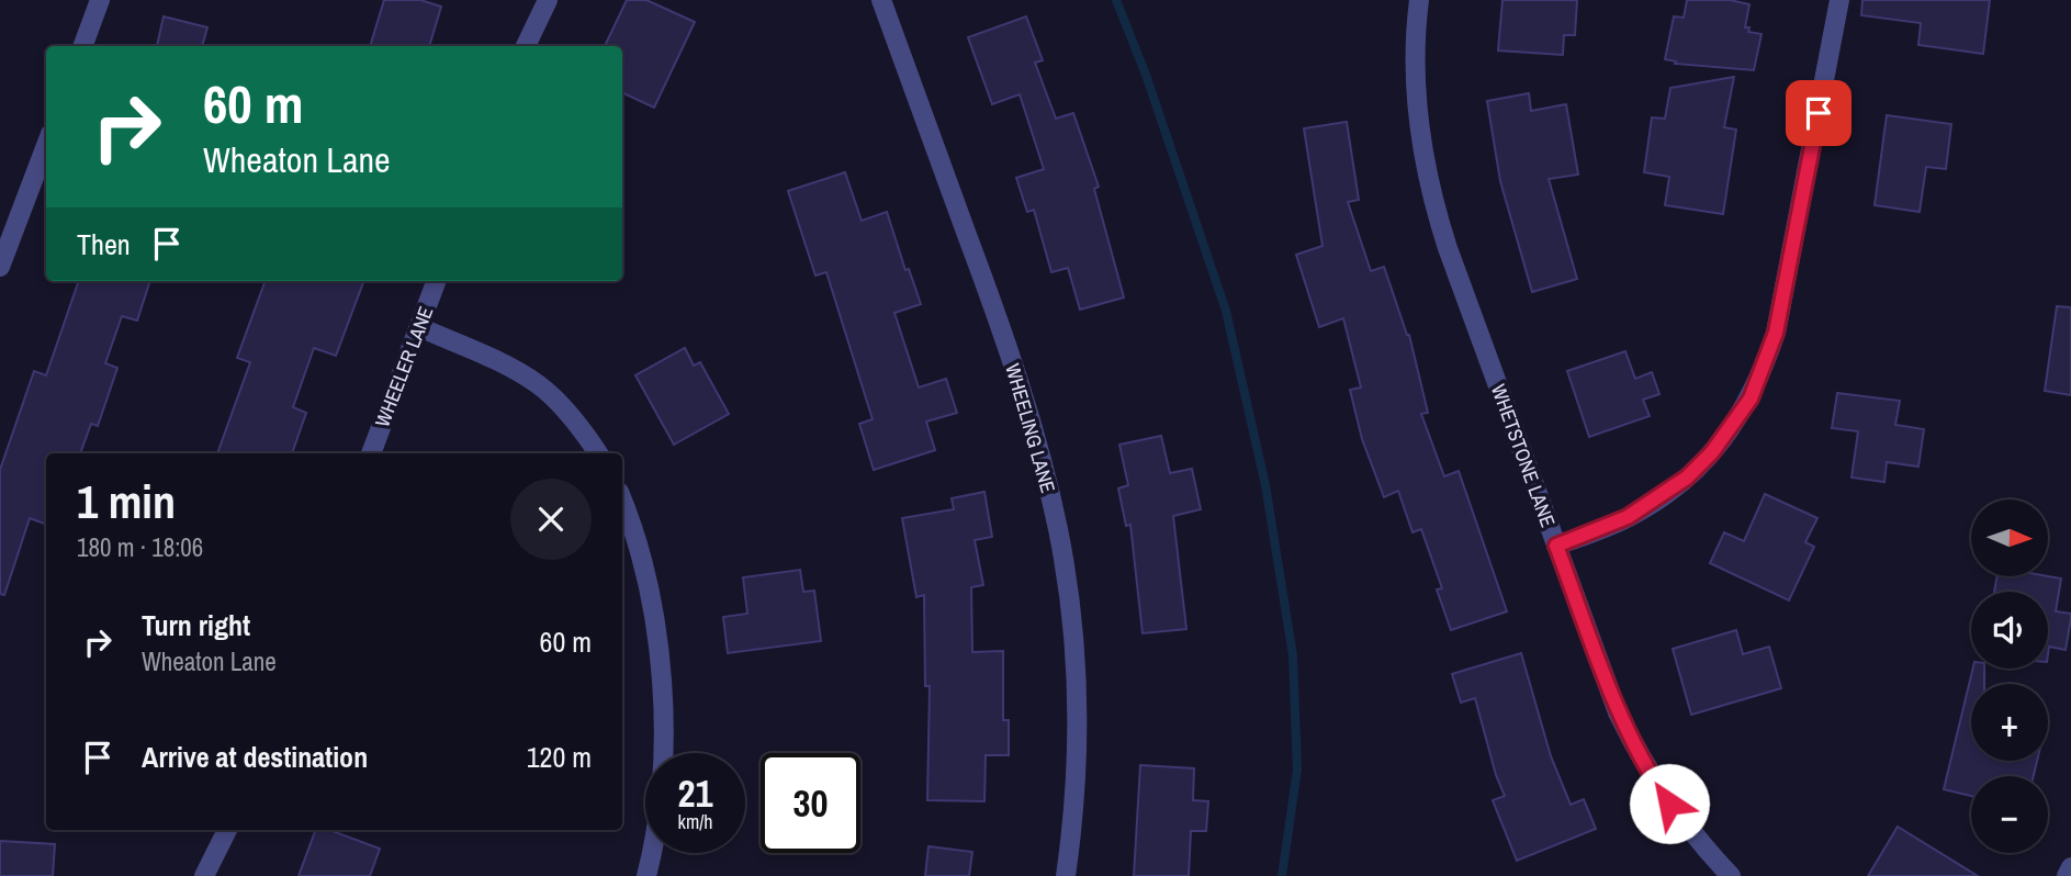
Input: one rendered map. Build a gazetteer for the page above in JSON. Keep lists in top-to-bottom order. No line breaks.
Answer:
{"streets":{"street":["WHEELER LANE","WHEELING LANE","WHETSTONE LANE"]},"north":"right","page":{"turn":["60 m","Wheaton Lane"],"then":"Then","heading":["1 min","180 m · 18:06"],"map_buttons":["+","−"],"list":[{"name":"Turn right","note":"Wheaton Lane","value":"60 m"},{"name":"Arrive at destination","value":"120 m"}],"speed":"21 km/h","limit":"30"}}
